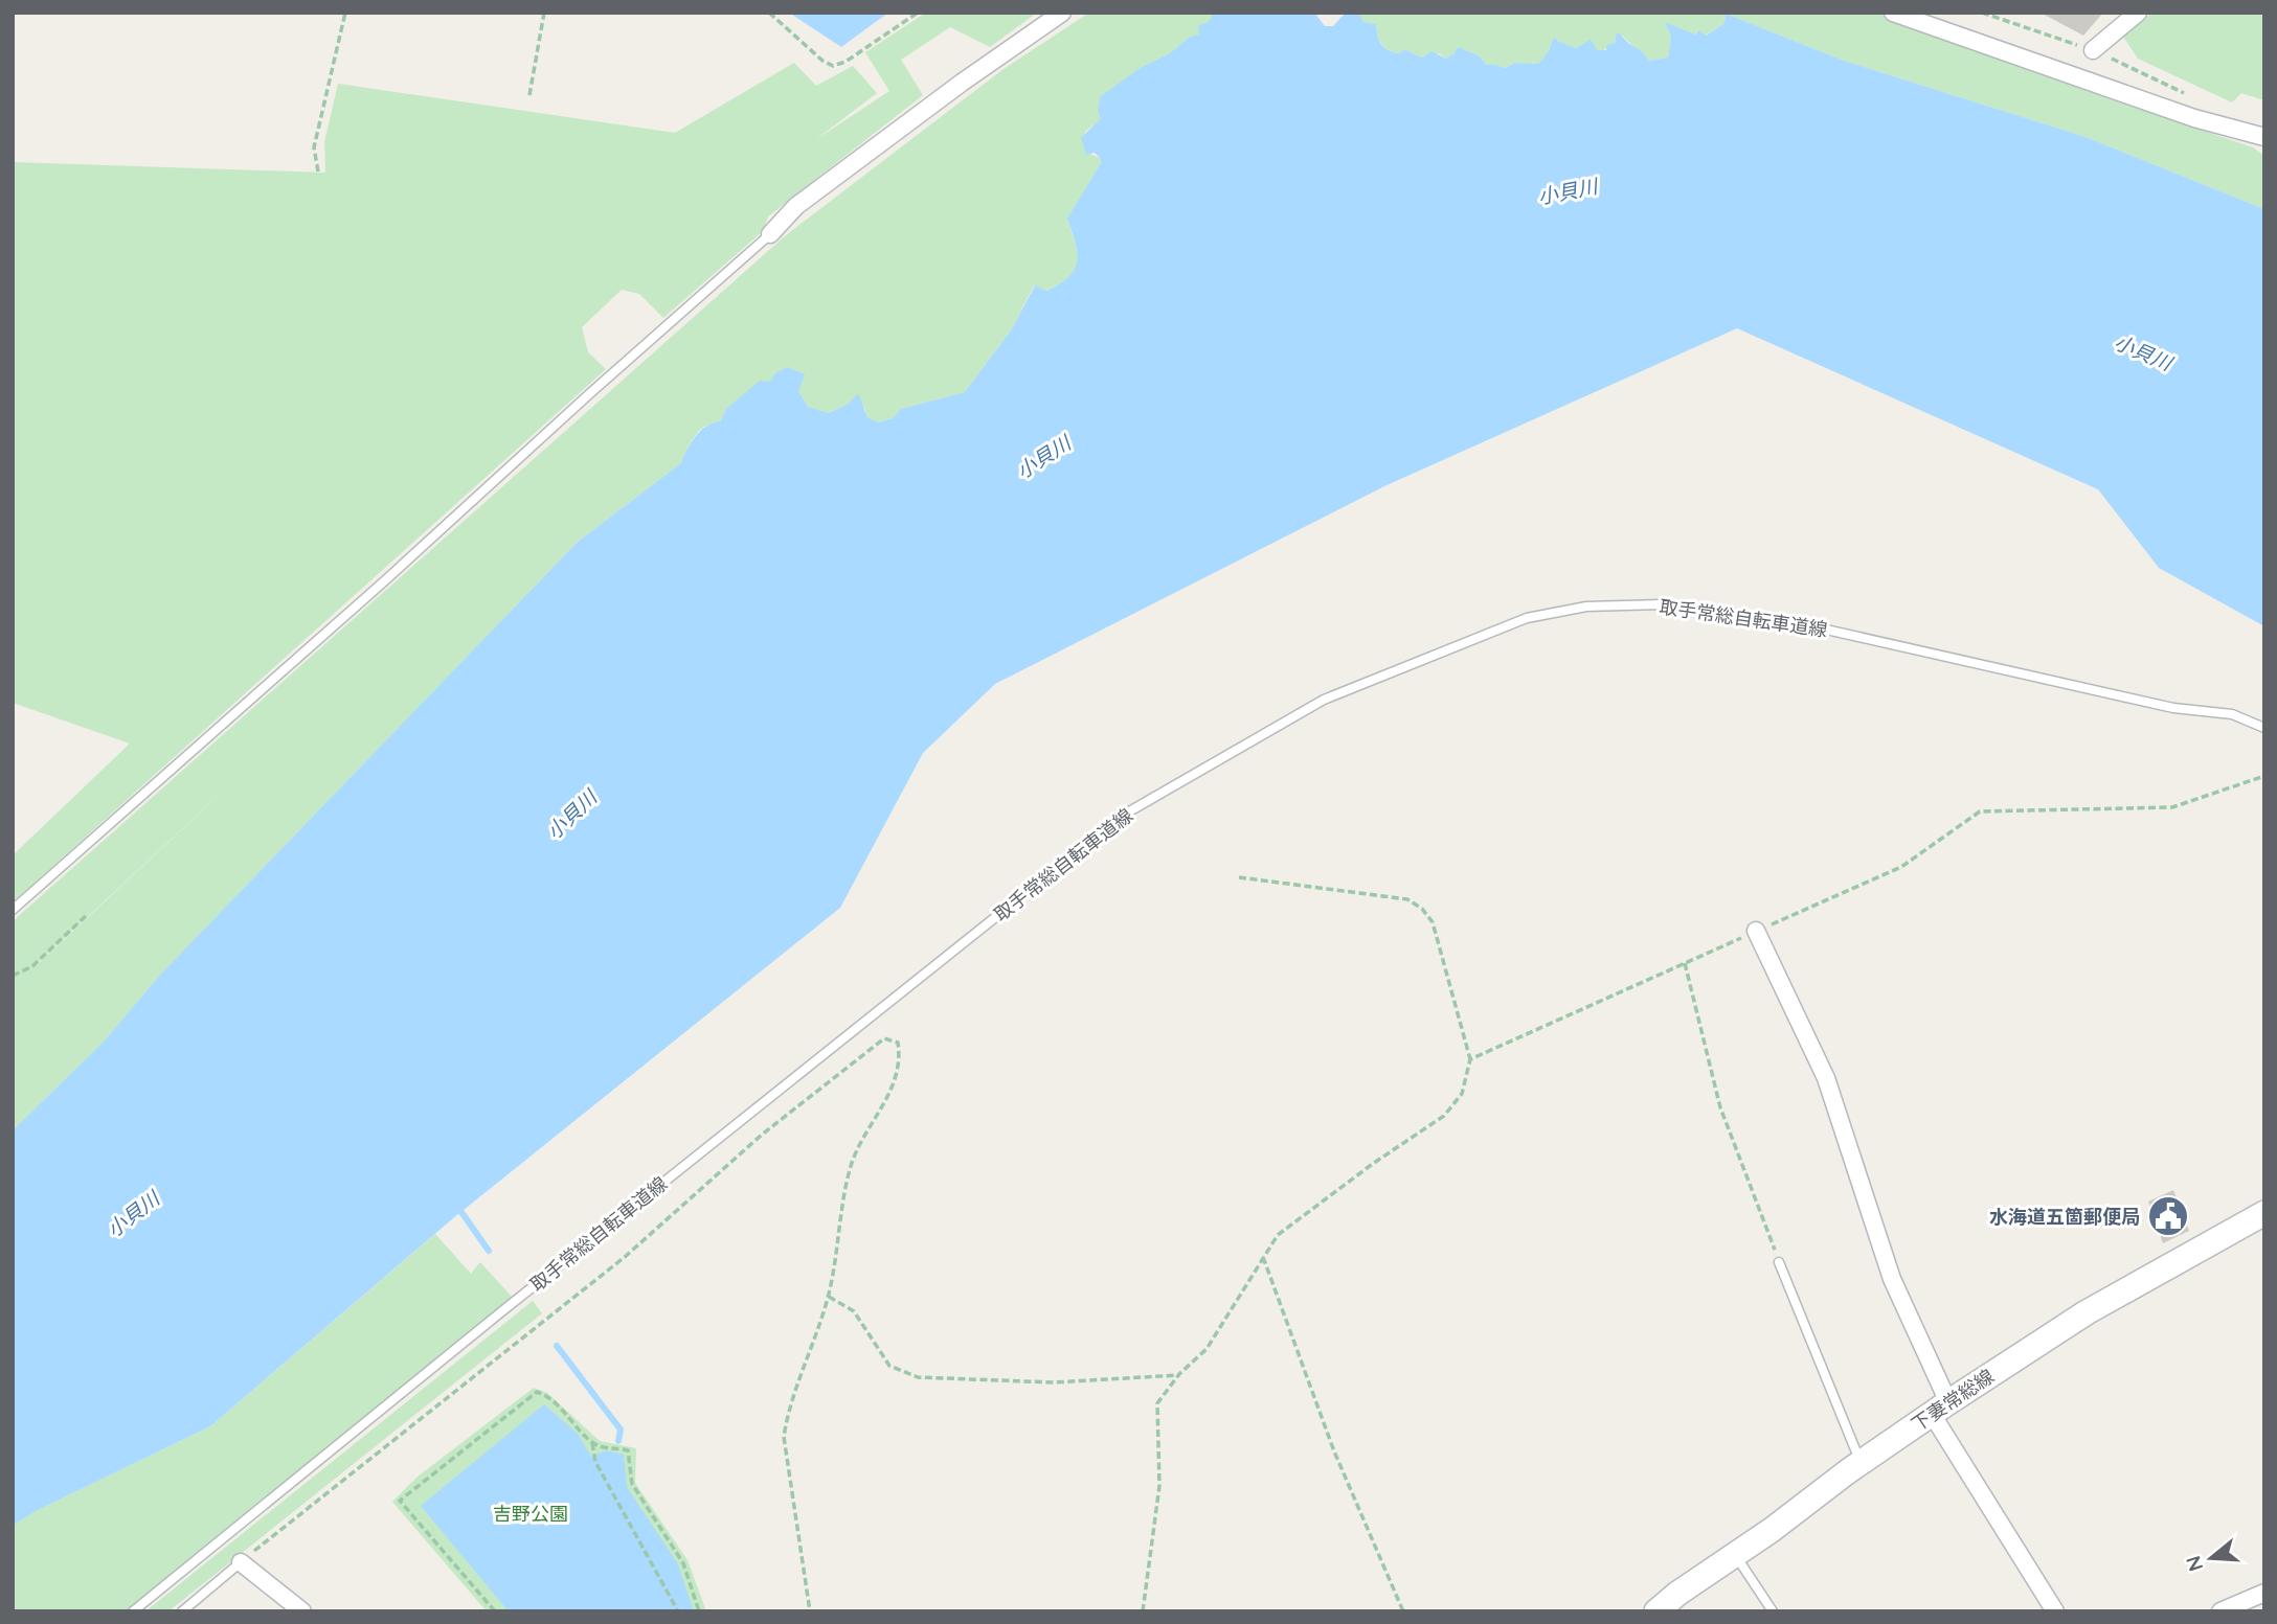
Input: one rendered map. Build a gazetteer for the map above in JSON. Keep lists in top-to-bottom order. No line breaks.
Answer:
{"streets":{"main road":["下妻常総線"],"lane":["取手常総自転車道線"]},"water":["小貝川"],"parks":["吉野公園"],"places":{"public building":["水海道五箇郵便局"]},"north":"left"}
